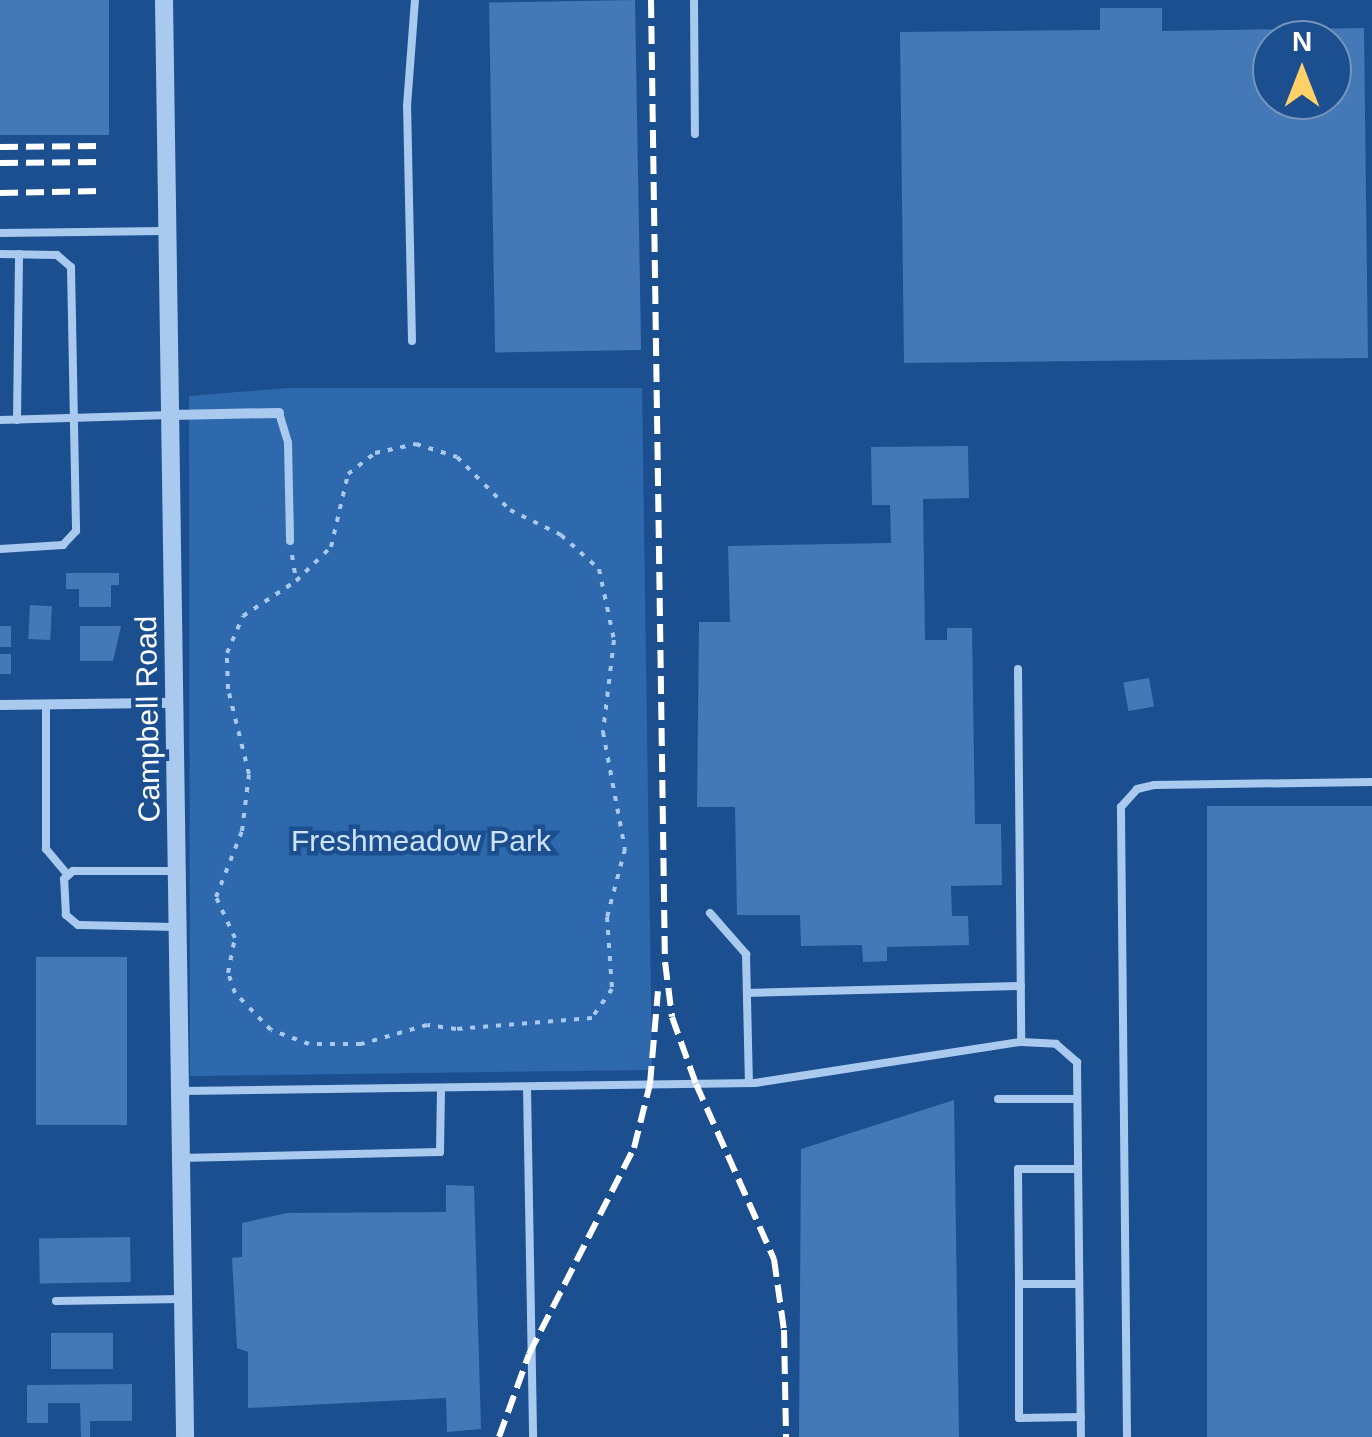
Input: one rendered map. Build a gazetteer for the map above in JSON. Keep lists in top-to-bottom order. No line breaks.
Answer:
{"streets":{"street":["Campbell Road"]},"parks":["Freshmeadow Park"],"north":"top"}
